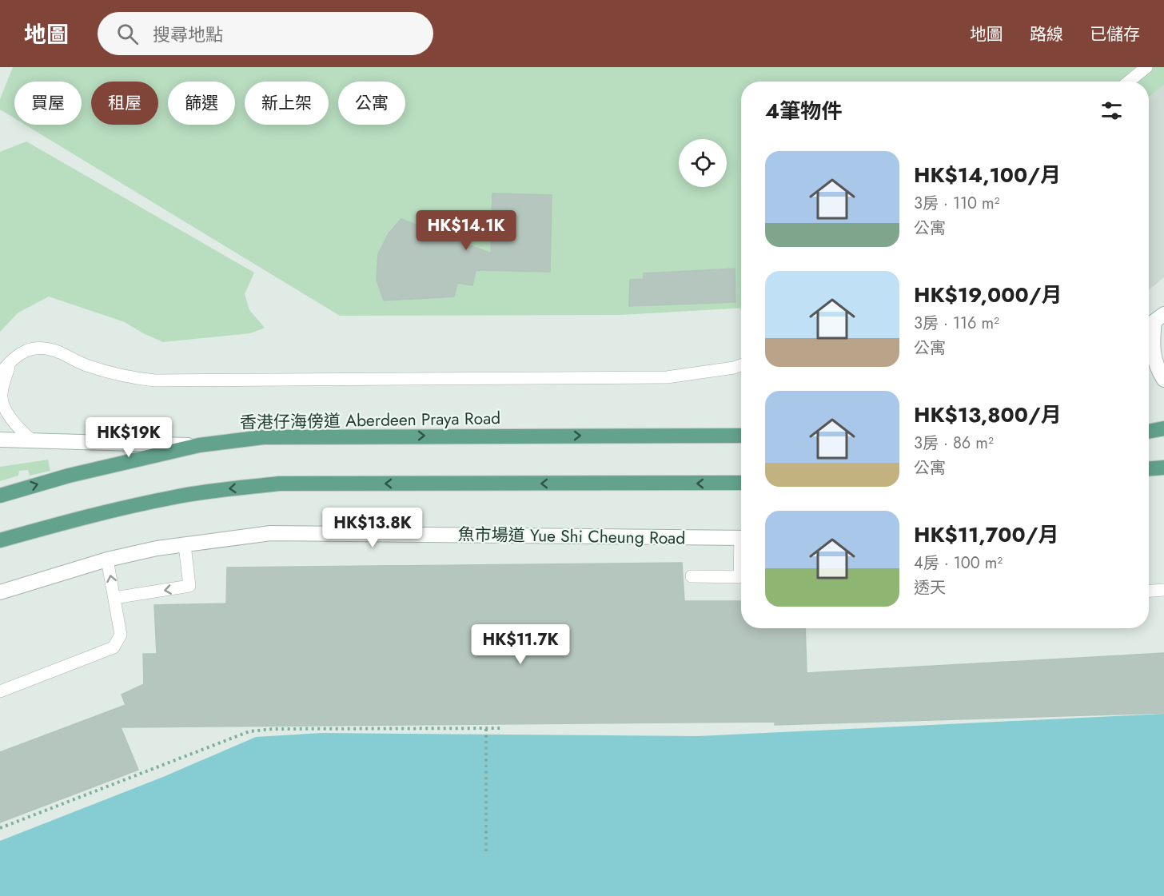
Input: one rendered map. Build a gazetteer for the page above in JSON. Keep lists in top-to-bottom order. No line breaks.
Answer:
{"streets":{"main road":["香港仔海傍道 Aberdeen Praya Road"],"street":["魚市場道 Yue Shi Cheung Road"]},"page":{"header":"地圖","search":"搜尋地點","nav":["地圖","路線","已儲存"],"chip":["買屋","租屋","篩選","新上架","公寓"],"heading":"4筆物件","list":[{"name":"HK$14,100/月","note":"3房 · 110 m² · 公寓"},{"name":"HK$19,000/月","note":"3房 · 116 m² · 公寓"},{"name":"HK$13,800/月","note":"3房 · 86 m² · 公寓"},{"name":"HK$11,700/月","note":"4房 · 100 m² · 透天"}],"price":["HK$14.1K","HK$19K","HK$13.8K","HK$11.7K"]}}
